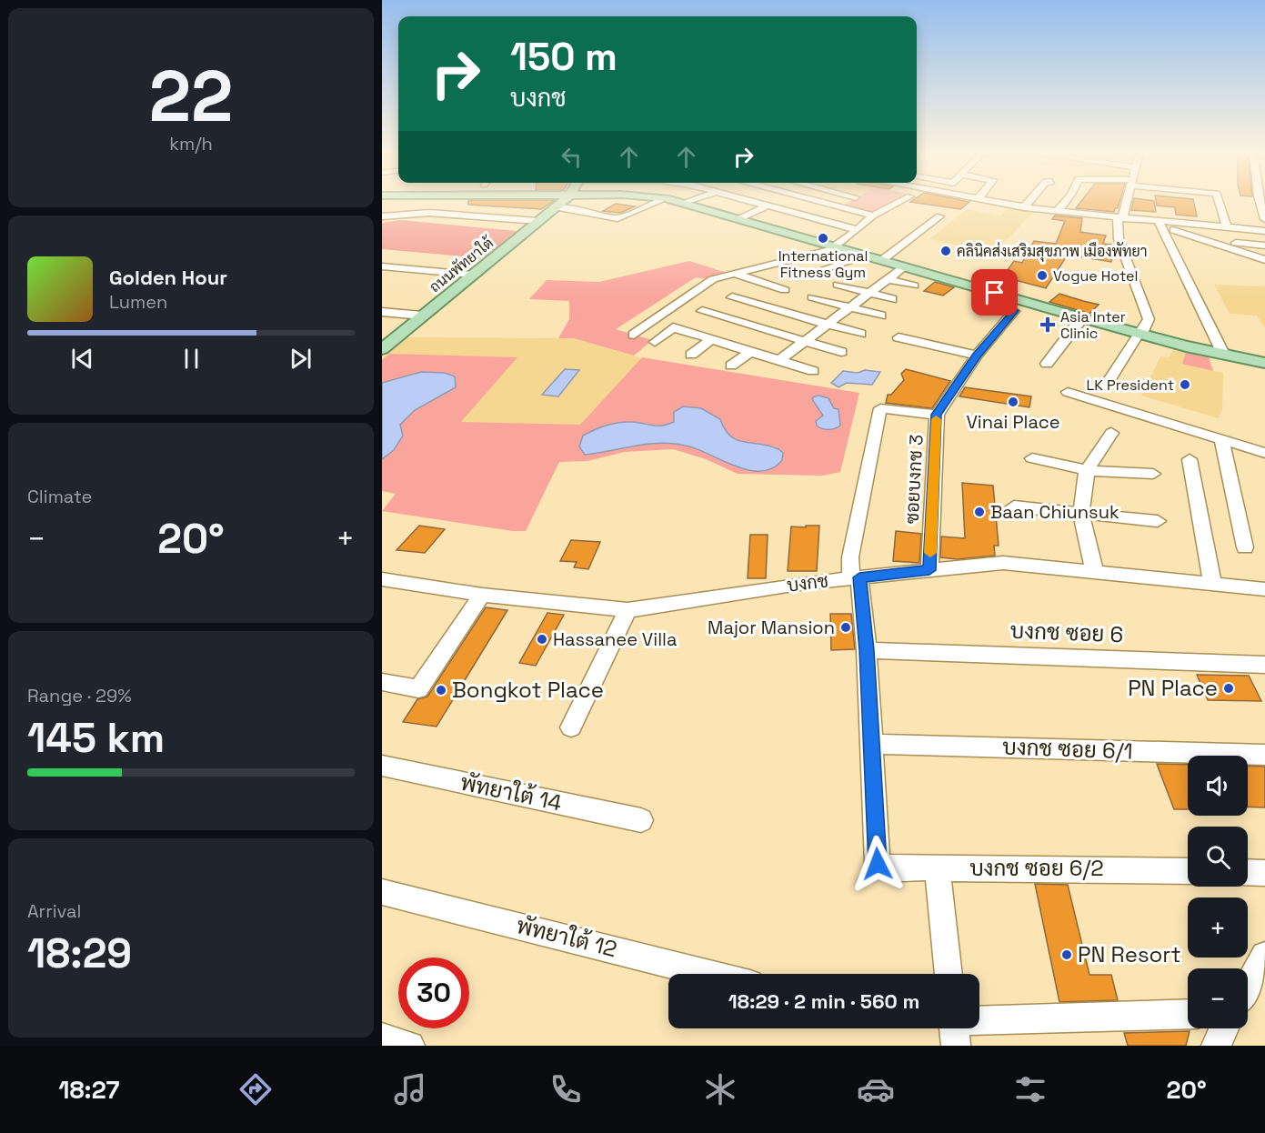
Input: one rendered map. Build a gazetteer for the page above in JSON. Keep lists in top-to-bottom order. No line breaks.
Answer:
{"streets":{"main road":["ถนนพัทยาใต้"],"street":["ซอยบงกช 3","บงกช","บงกช ซอย 6","บงกช ซอย 6/1","พัทยาใต้ 14","บงกช ซอย 6/2","พัทยาใต้ 12"]},"crossings":[["ซอยบงกช 3","บงกช"],["บงกช ซอย 6/1","บงกช ซอย 6/2"]],"places":{"other":["International Fitness Gym","คลินิคส่งเสริมสุขภาพ เมืองพัทยา","Vogue Hotel","LK President","Vinai Place","Baan Chiunsuk","Major Mansion","Hassanee Villa","PN Place","Bongkot Place","PN Resort"],"health":["Asia Inter Clinic"]},"page":{"tile":[["22","km/h"],"Climate",["Range · 29%","145 km"],["Arrival","18:29"]],"turn":["150 m","บงกช"],"song":["Golden Hour","Lumen"],"heat":["−","20°","+"],"map_buttons":["+","−"],"limit":"30","trip":"18:29 · 2 min · 560 m","tabs":["18:27","20°"]}}
